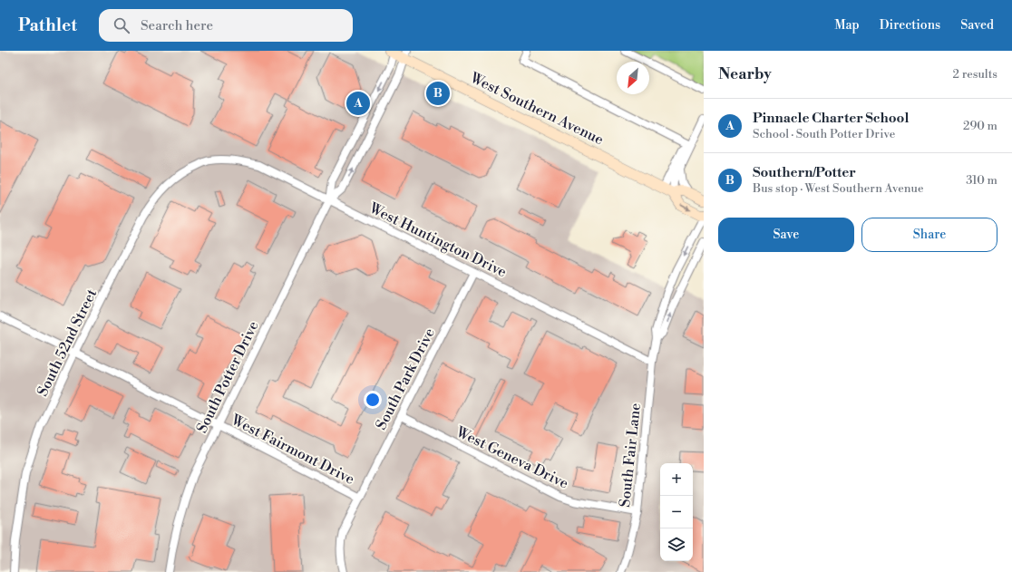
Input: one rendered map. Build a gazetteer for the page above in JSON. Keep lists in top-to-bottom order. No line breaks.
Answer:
{"streets":{"main road":["West Southern Avenue"],"street":["West Huntington Drive","South 52nd Street","South Potter Drive","South Park Drive","West Fairmont Drive","South Fair Lane","West Geneva Drive"]},"crossings":[["West Southern Avenue","South Potter Drive"],["West Huntington Drive","South 52nd Street"],["West Huntington Drive","South Potter Drive"],["West Huntington Drive","South Park Drive"],["West Huntington Drive","South Fair Lane"],["South 52nd Street","West Fairmont Drive"],["South Potter Drive","West Fairmont Drive"],["South Park Drive","West Fairmont Drive"],["South Park Drive","West Geneva Drive"],["South Fair Lane","West Geneva Drive"]],"north":"bottom left","page":{"header":"Pathlet","search":"Search here","nav":["Map","Directions","Saved"],"heading":["Nearby","2 results"],"pins":["B","A"],"list":[{"mark":"A","name":"Pinnacle Charter School","note":"School · South Potter Drive","value":"290 m"},{"mark":"B","name":"Southern/Potter","note":"Bus stop · West Southern Avenue","value":"310 m"}],"buttons":["Save","Share"],"map_buttons":["+","−"]}}
